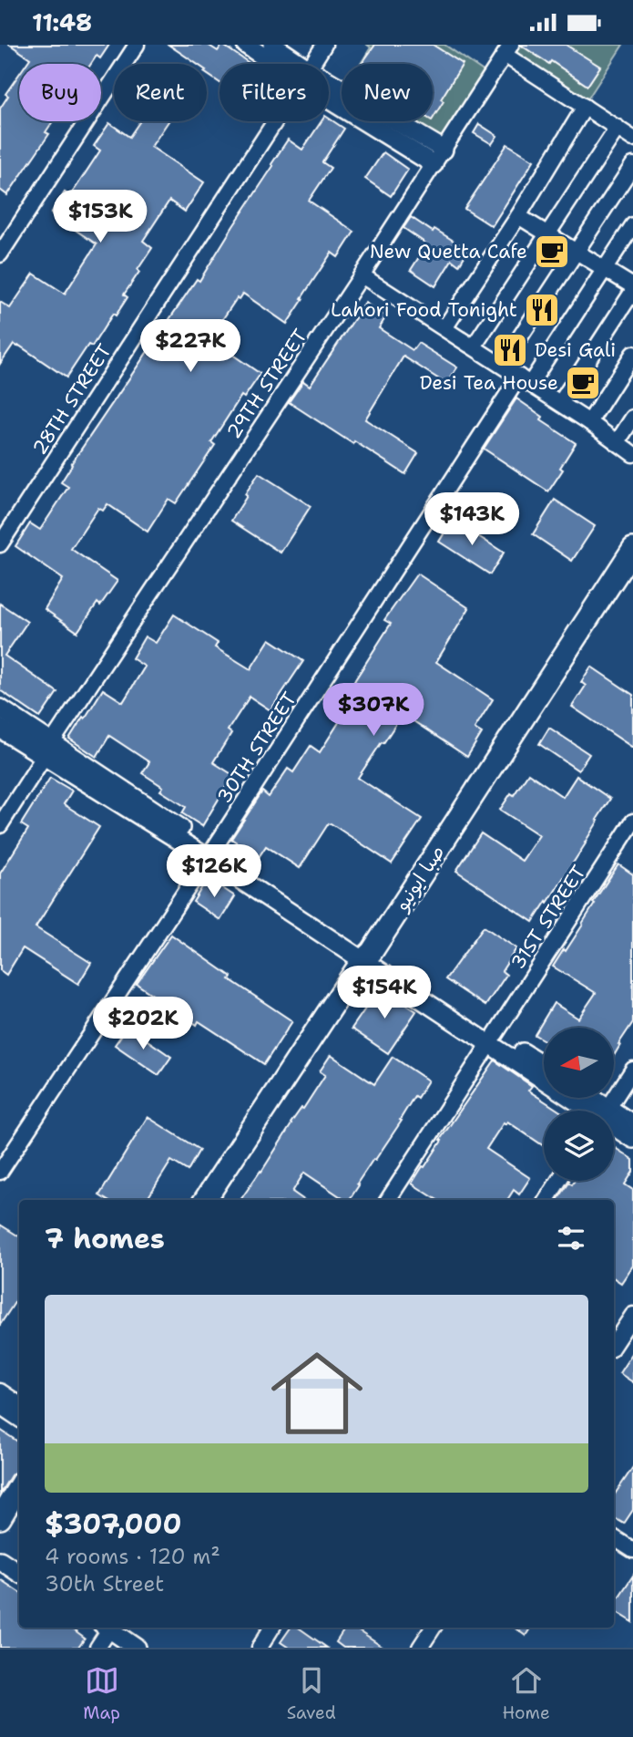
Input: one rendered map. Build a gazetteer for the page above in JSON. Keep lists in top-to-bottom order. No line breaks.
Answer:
{"streets":{"main road":["صبا ایونیو"],"street":["29TH STREET","28TH STREET","30TH STREET","31ST STREET"]},"places":{"cafe":["New Quetta Cafe","Desi Tea House"],"restaurant":["Lahori Food Tonight","Desi Gali"]},"north":"left","page":{"status":"11:48","chip":["Buy","Rent","Filters","New"],"price":["$153K","$227K","$143K","$307K","$126K","$154K","$202K"],"heading":"7 homes","list":[{"name":"$307,000","note":"4 rooms · 120 m² · 30th Street"}],"tabs":["Map","Saved","Home"]}}
